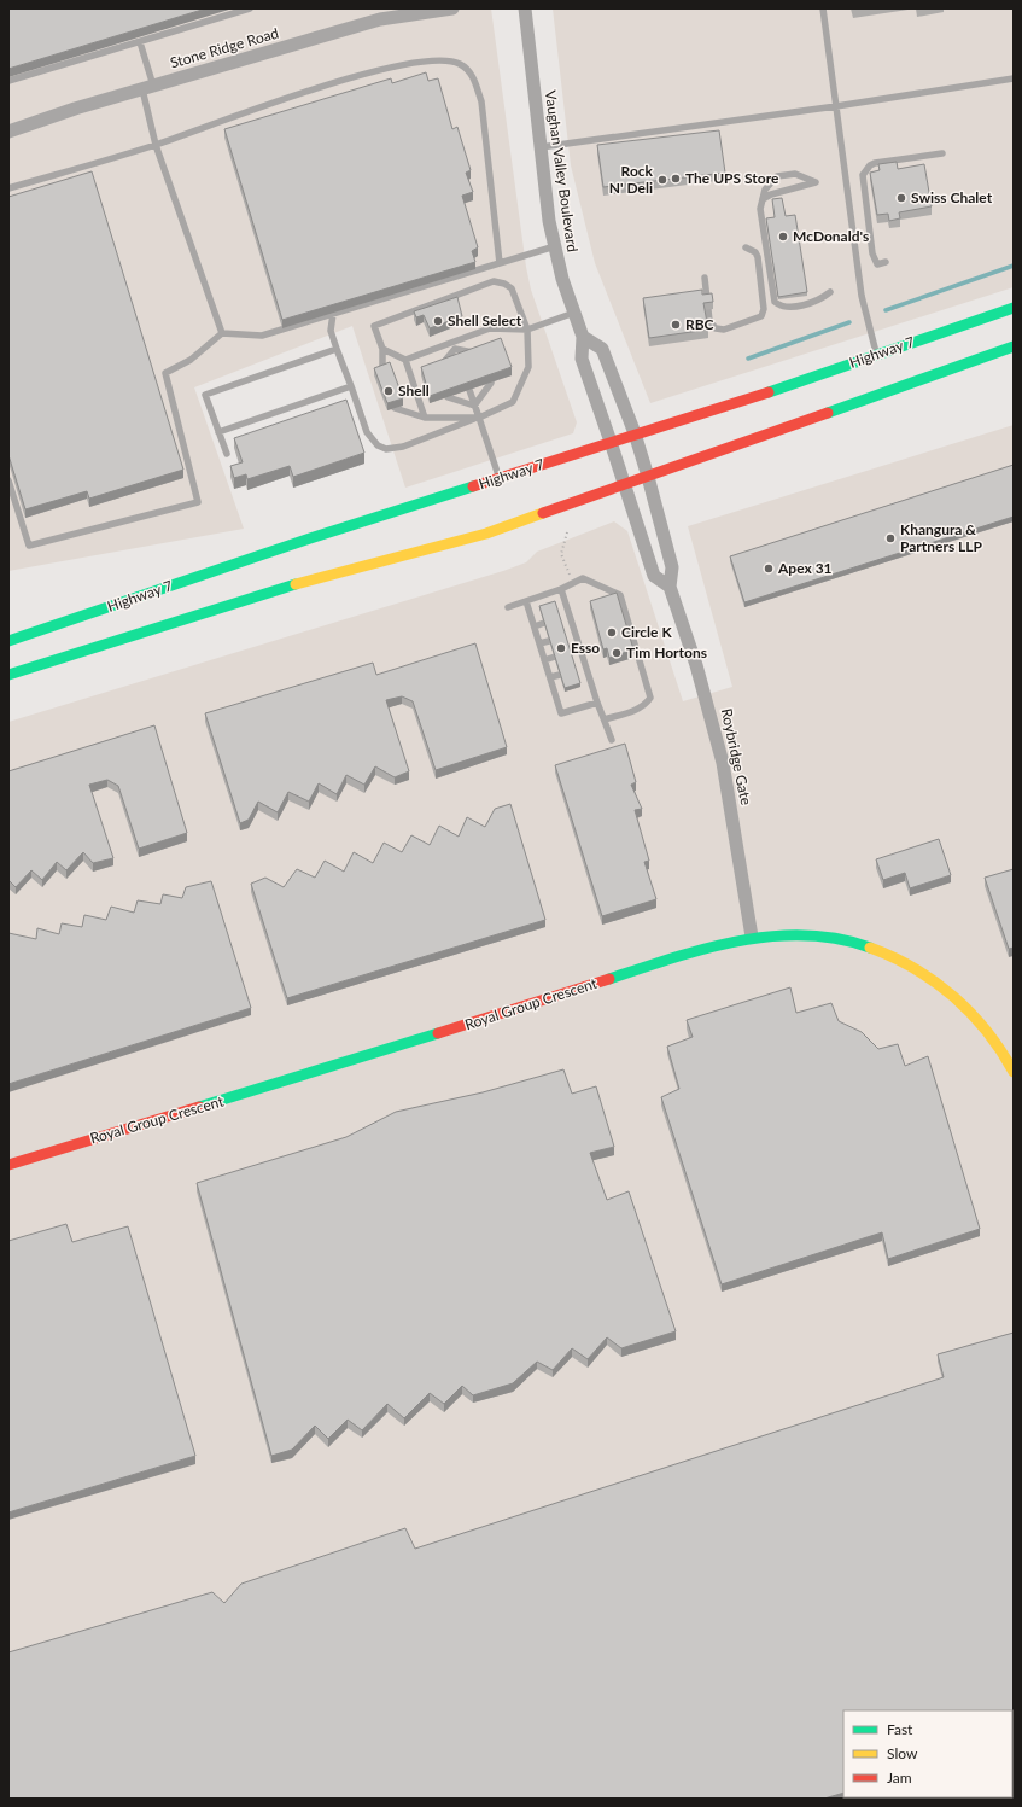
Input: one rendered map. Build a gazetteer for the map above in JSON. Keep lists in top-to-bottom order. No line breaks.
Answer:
{"streets":{"main road":["Highway 7","Royal Group Crescent"],"street":["Stone Ridge Road","Vaughan Valley Boulevard","Roybridge Gate"]},"crossings":[["Vaughan Valley Boulevard","Highway 7"],["Vaughan Valley Boulevard","Roybridge Gate"],["Highway 7","Roybridge Gate"],["Roybridge Gate","Royal Group Crescent"]],"places":["The UPS Store","Rock N' Deli","Swiss Chalet","McDonald's","Shell Select","RBC","Shell","Khangura & Partners LLP","Apex 31","Circle K","Esso","Tim Hortons"],"legend":["Fast","Slow","Jam"]}
